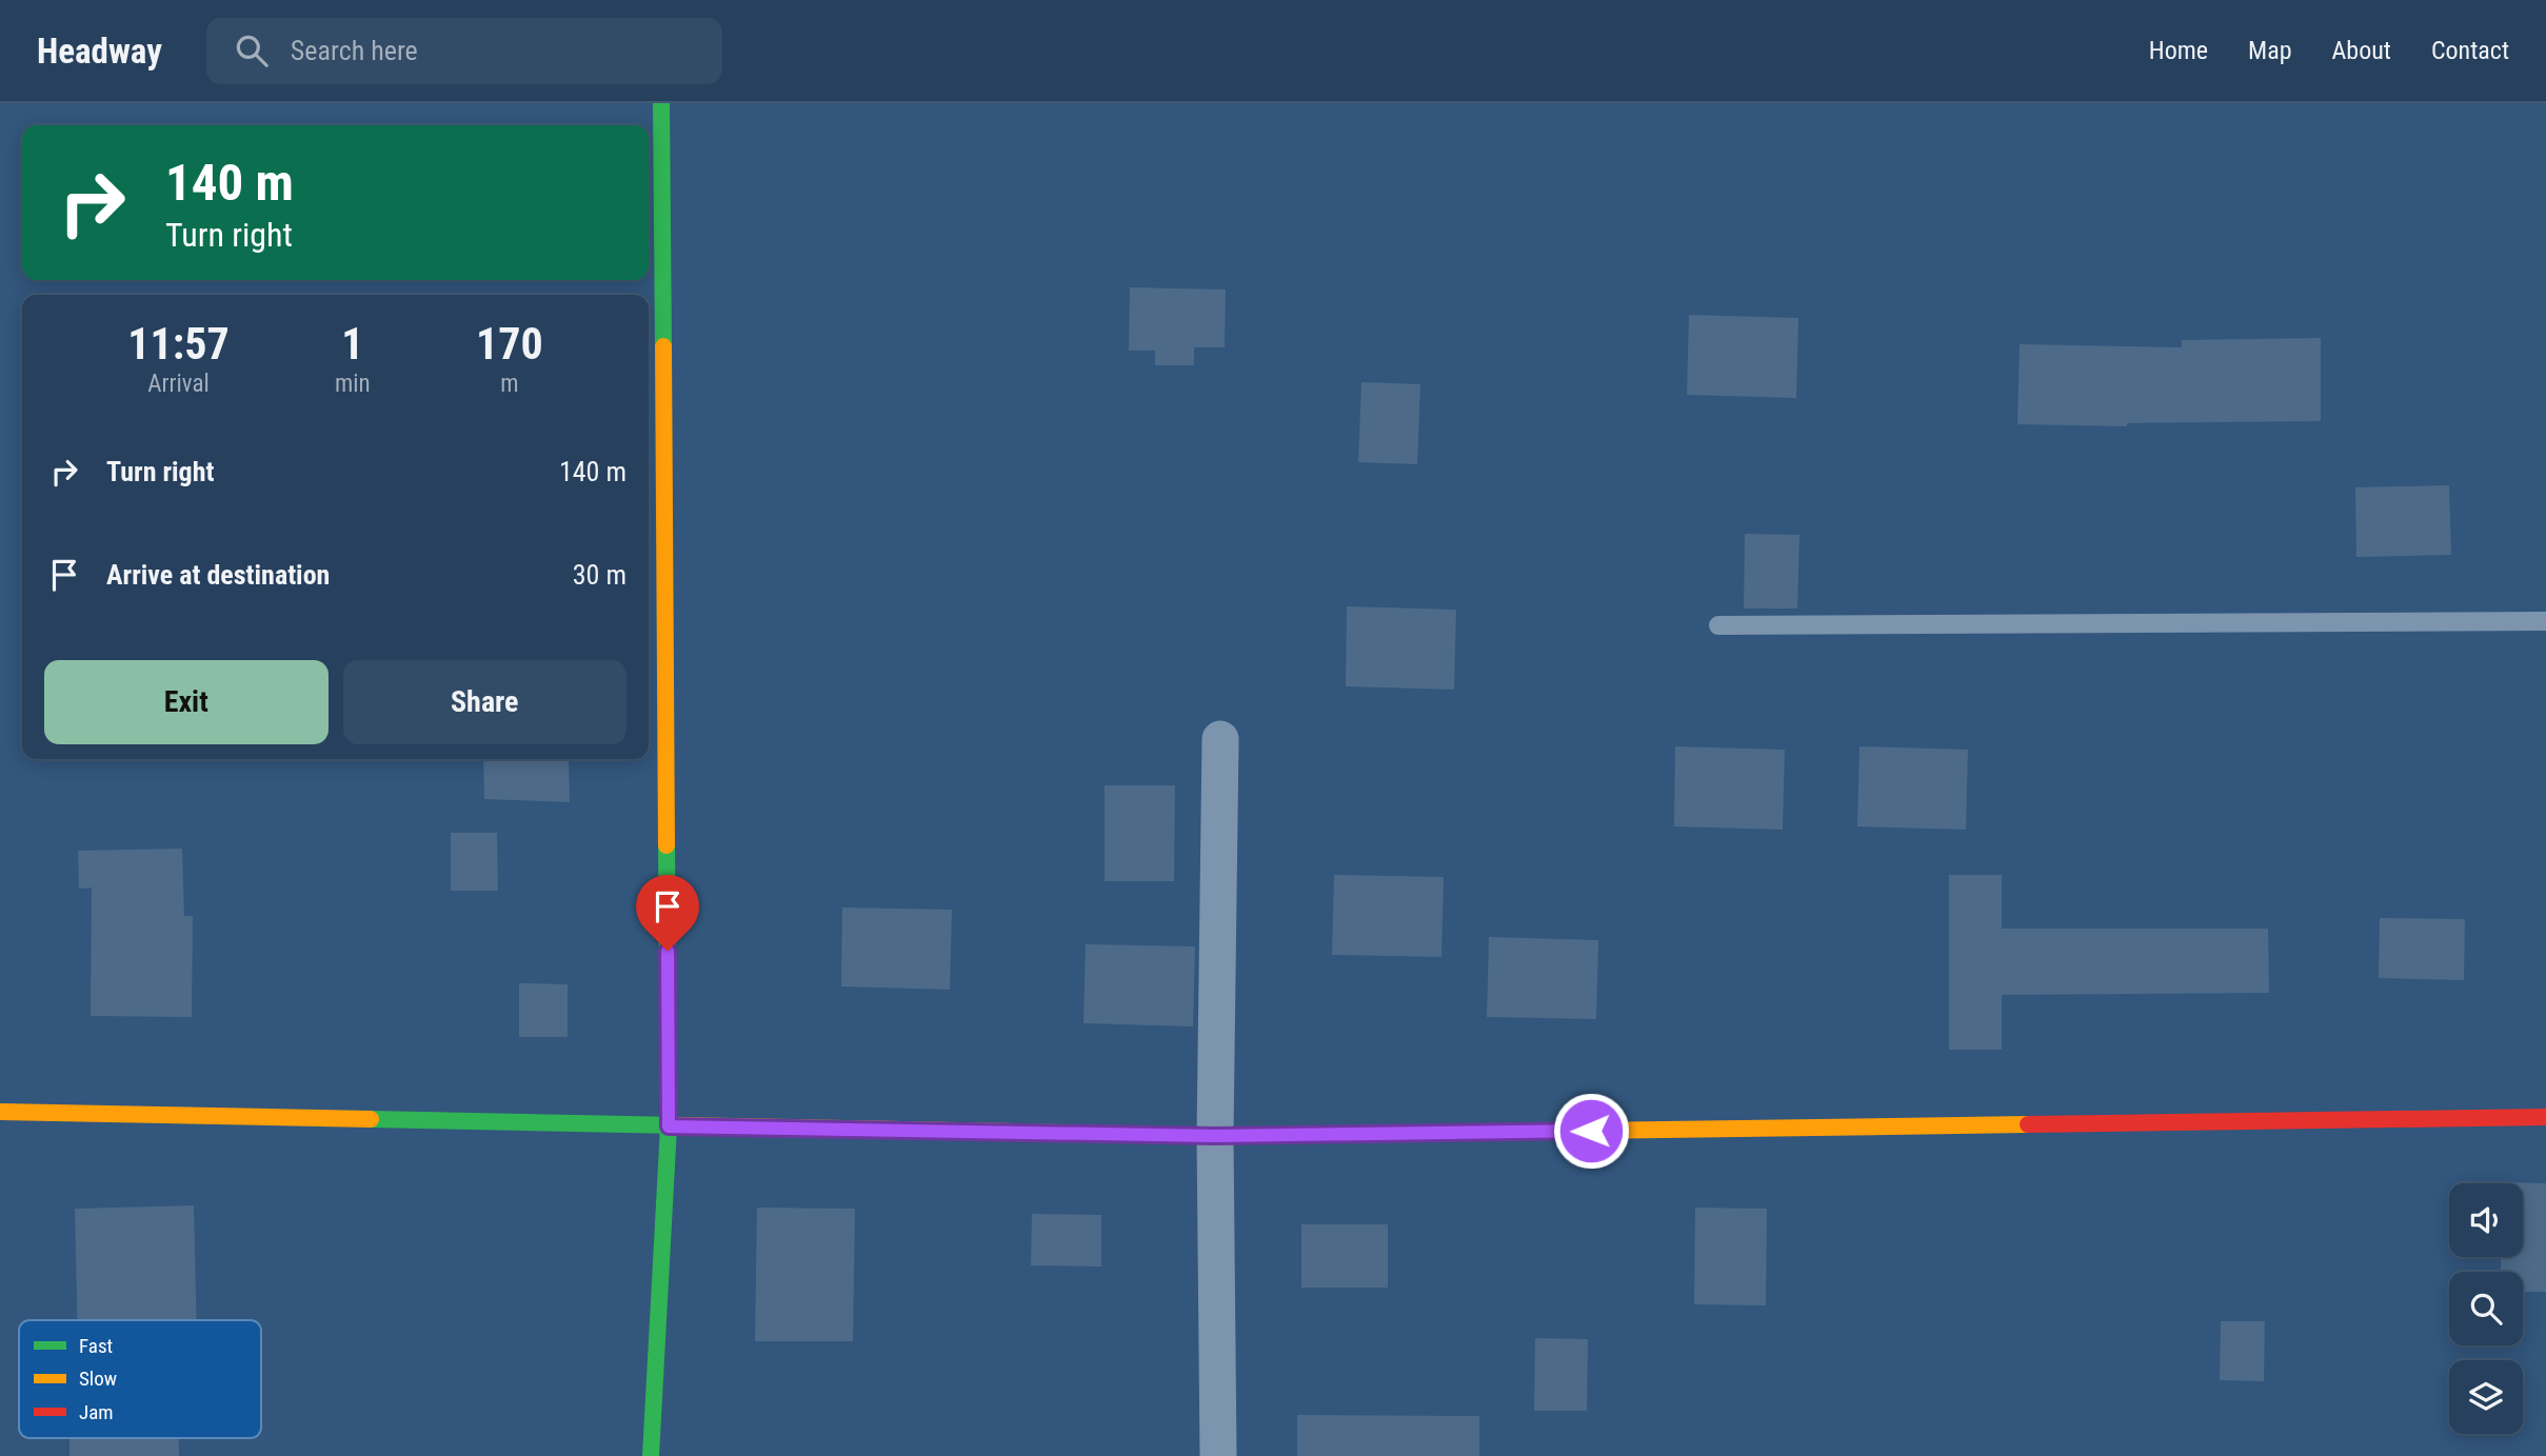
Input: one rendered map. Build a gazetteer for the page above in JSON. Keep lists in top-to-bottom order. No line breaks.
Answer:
{"legend":["Fast","Slow","Jam"],"page":{"header":"Headway","search":"Search here","nav":["Home","Map","About","Contact"],"turn":["140 m","Turn right"],"eta":["11:57","Arrival","1","min","170","m"],"list":[{"name":"Turn right","value":"140 m"},{"name":"Arrive at destination","value":"30 m"}],"buttons":["Exit","Share"]}}
